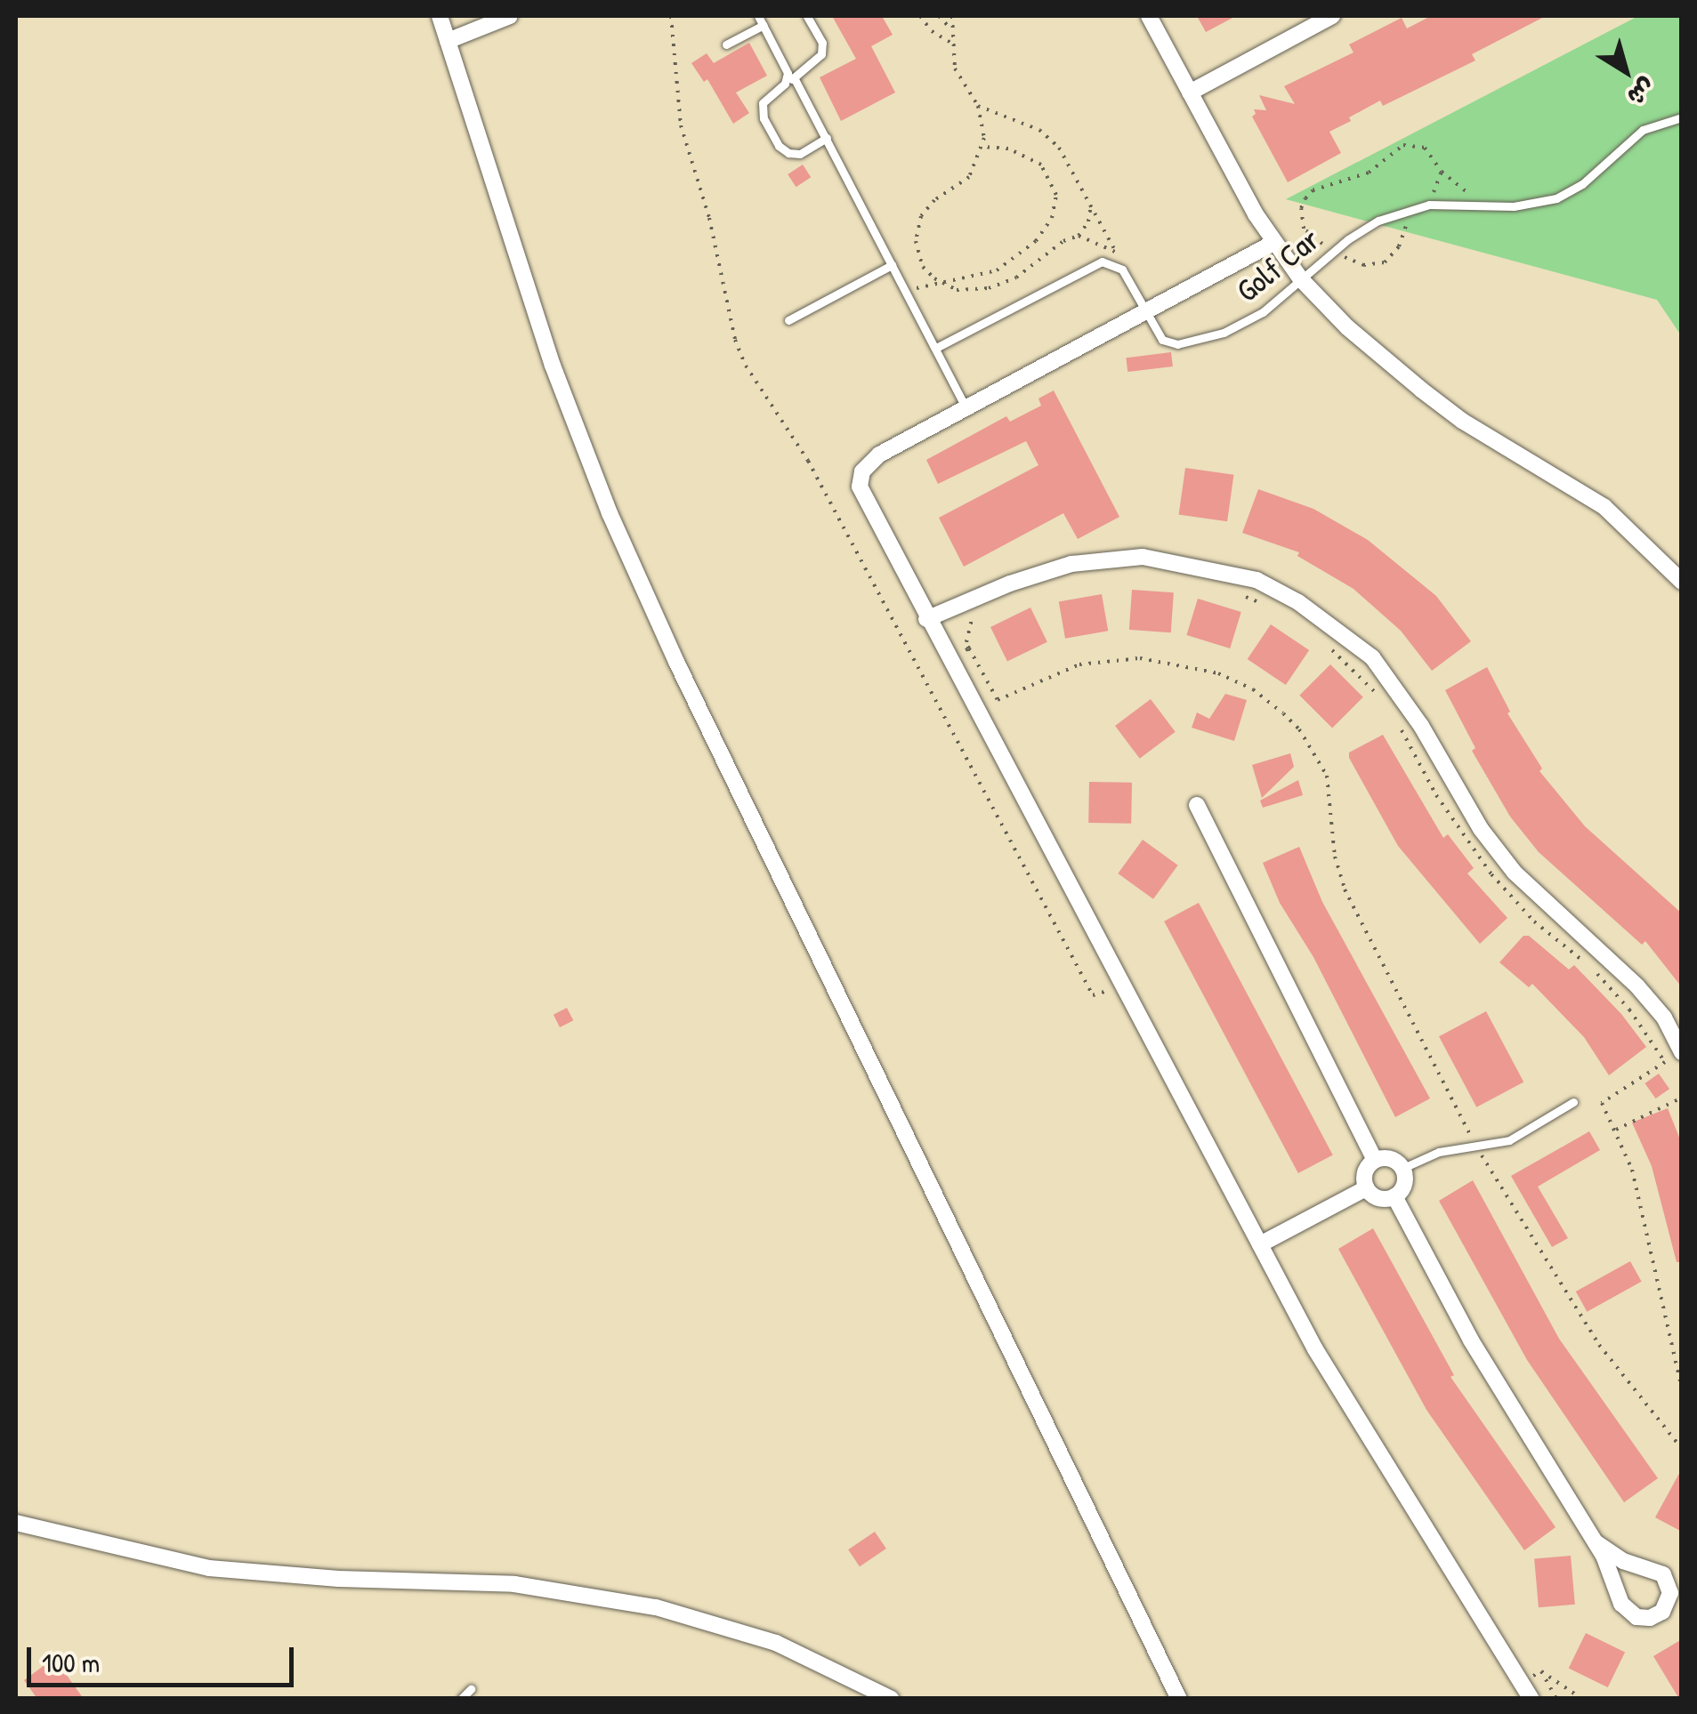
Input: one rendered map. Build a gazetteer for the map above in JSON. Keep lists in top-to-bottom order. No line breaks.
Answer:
{"streets":{"lane":["Golf Car"]},"scale_bar":"100 m","north":"bottom right"}
